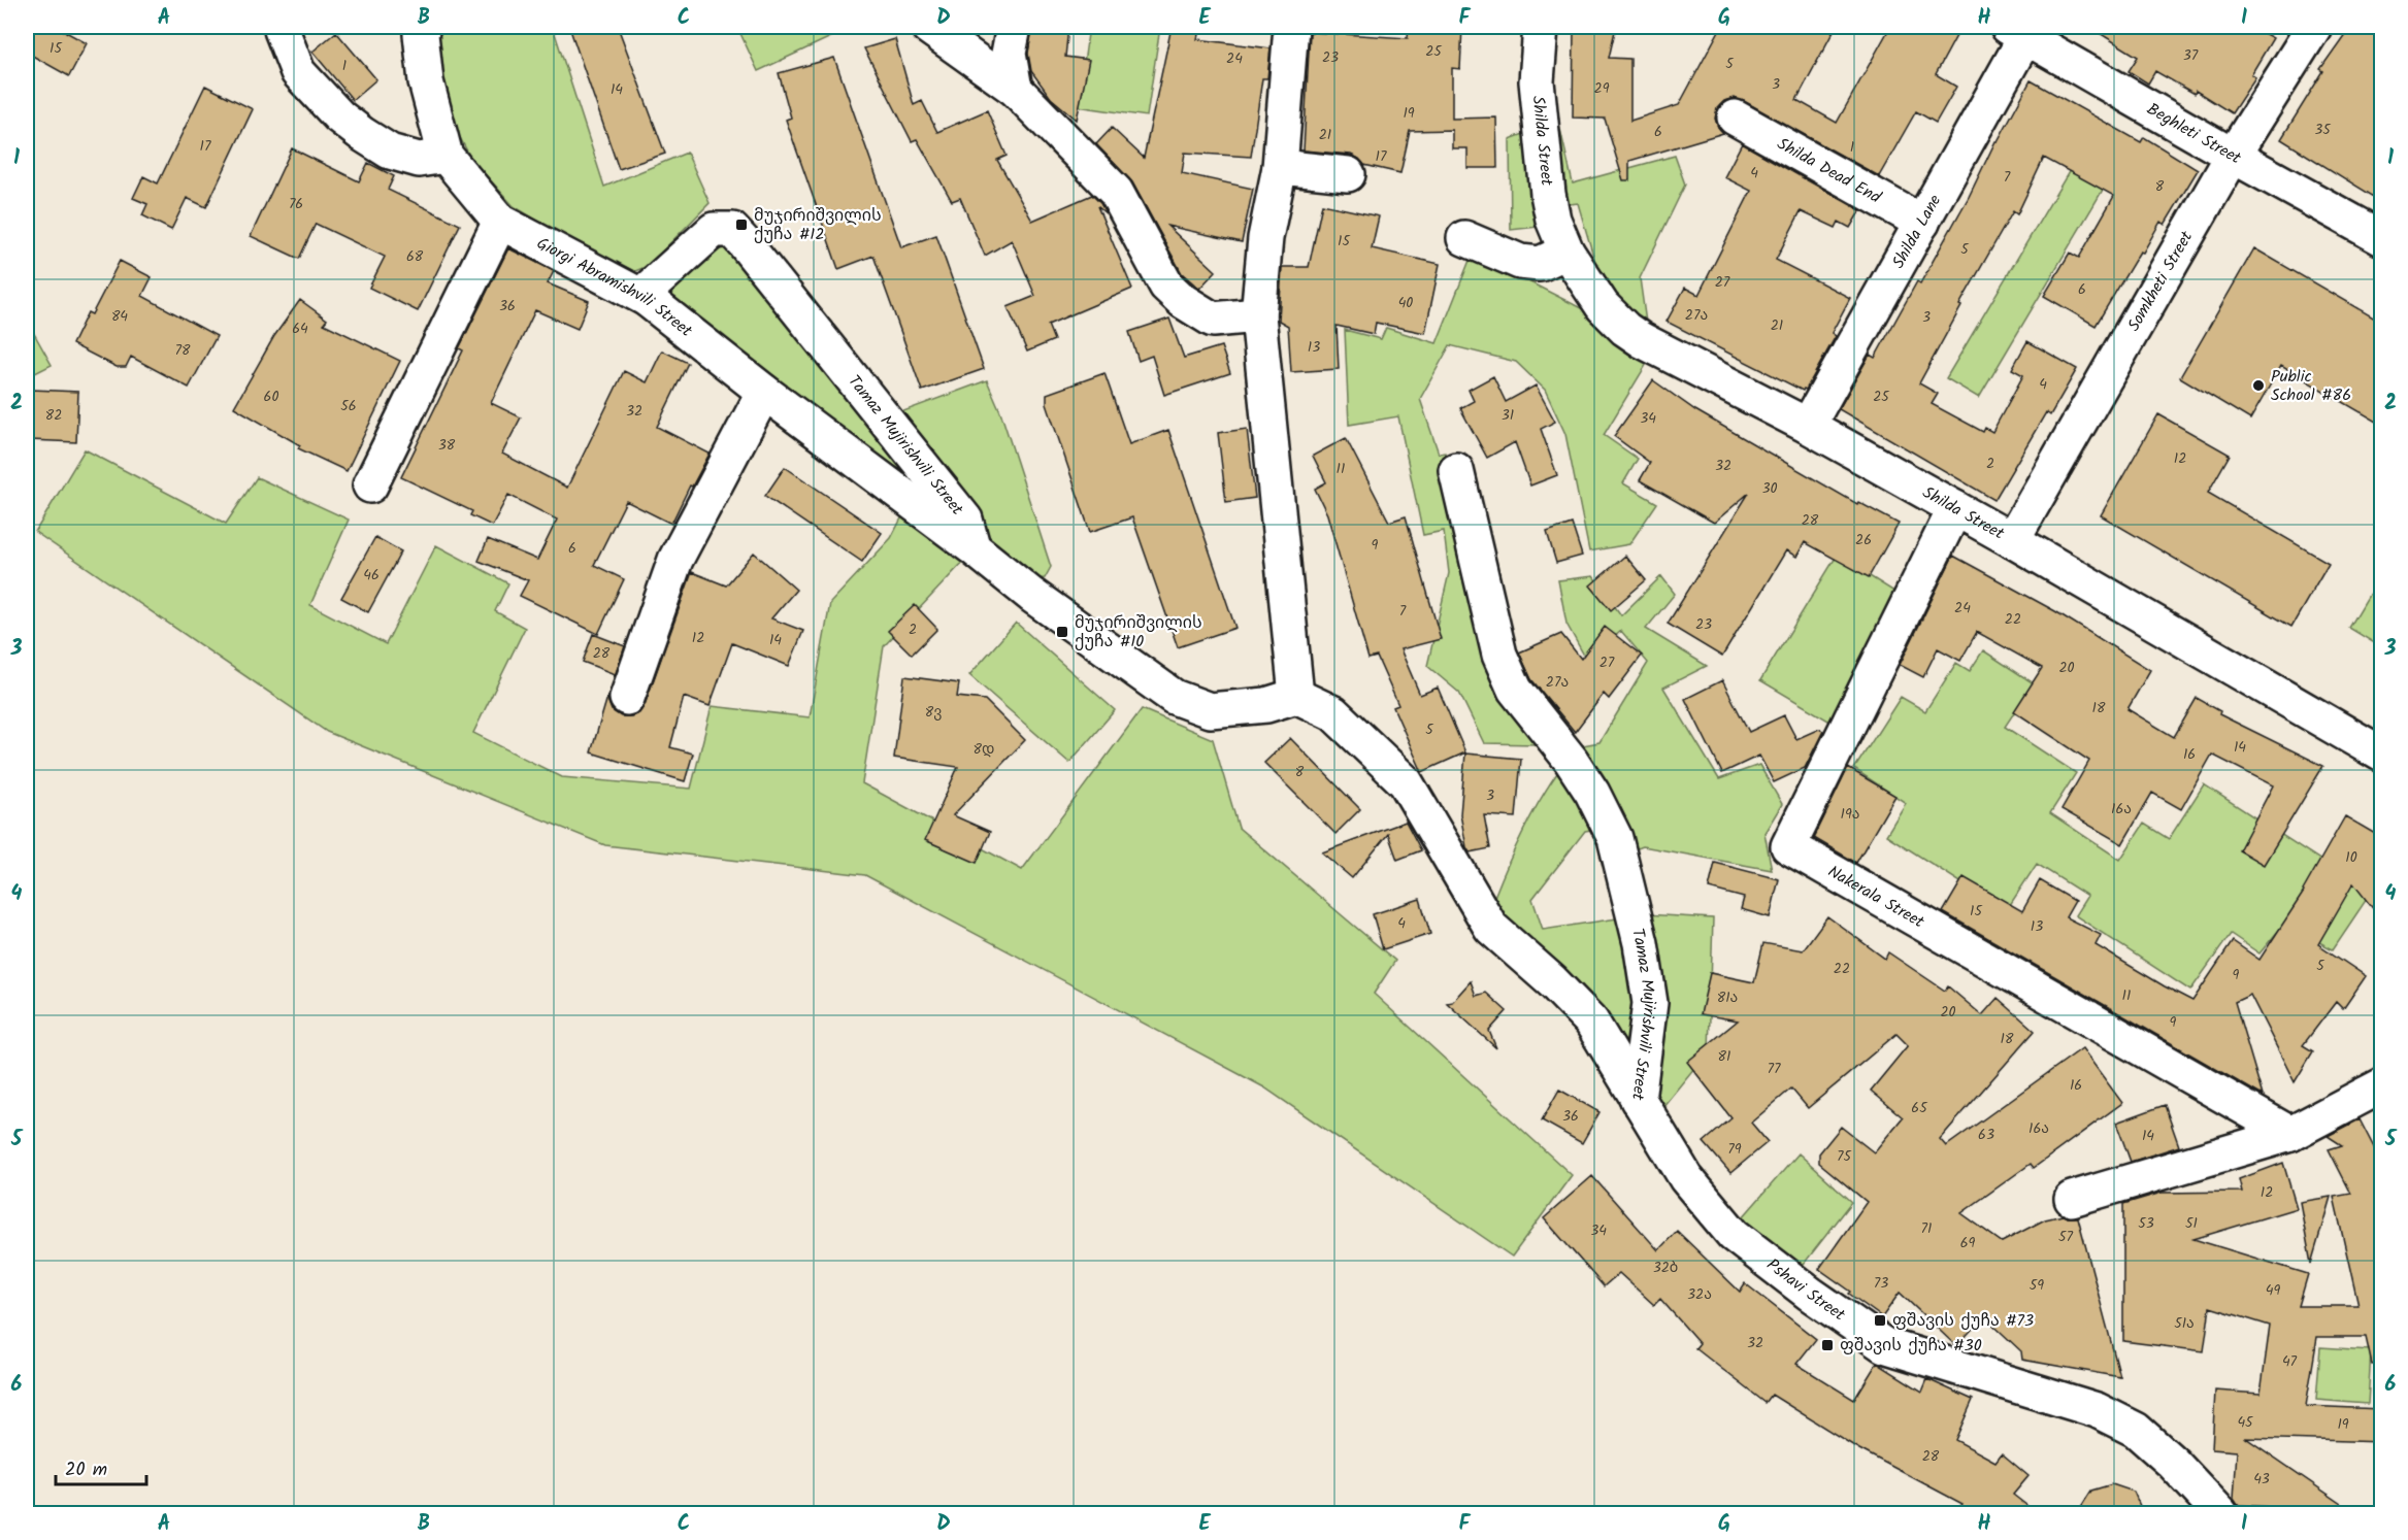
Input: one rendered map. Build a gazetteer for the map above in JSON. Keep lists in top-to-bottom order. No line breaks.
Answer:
{"streets":{"street":["Beghleti Street","Shilda Street","Shilda Dead End","Shilda Lane","Somkheti Street","Giorgi Abramishvili Street","Tamaz Mujirishvili Street","Nakerala Street","Pshavi Street"]},"crossings":[["Beghleti Street","Shilda Lane"],["Beghleti Street","Somkheti Street"],["Shilda Street","Shilda Lane"],["Shilda Street","Somkheti Street"],["Shilda Street","Nakerala Street"],["Shilda Dead End","Shilda Lane"],["Giorgi Abramishvili Street","Tamaz Mujirishvili Street"],["Tamaz Mujirishvili Street","Pshavi Street"]],"places":{"transit":["მუჯირიშვილის ქუჩა #12","მუჯირიშვილის ქუჩა #10","ფშავის ქუჩა #73","ფშავის ქუჩა #30"],"other":["Public School #86"]},"house_numbers":["15","25","37","23","24","5","1","3","29","14","19","35","6","21","17","1","17","4","7","8","76","15","5","68","27","6","40","36","27ა","84","3","21","64","13","78","4","60","25","56","32","82","31","34","38","12","2","32","11","30","28","26","9","6","46","24","7","22","23","2","12","14","28","27","20","27ა","18","8ვ","5","14","8დ","16","8","3","16ა","19ა","10","15","4","13","5","22","9","11","81ა","20","9","18","81","77","16","65","36","16ა","63","14","79","75","12","53","51","71","34","57","69","32ბ","73","59","49","32ა","51ა","32","47","45","19","28","43"],"scale_bar":"20 m","grid":{"columns":["A","B","C","D","E","F","G","H","I"],"rows":["1","2","3","4","5","6"]}}
